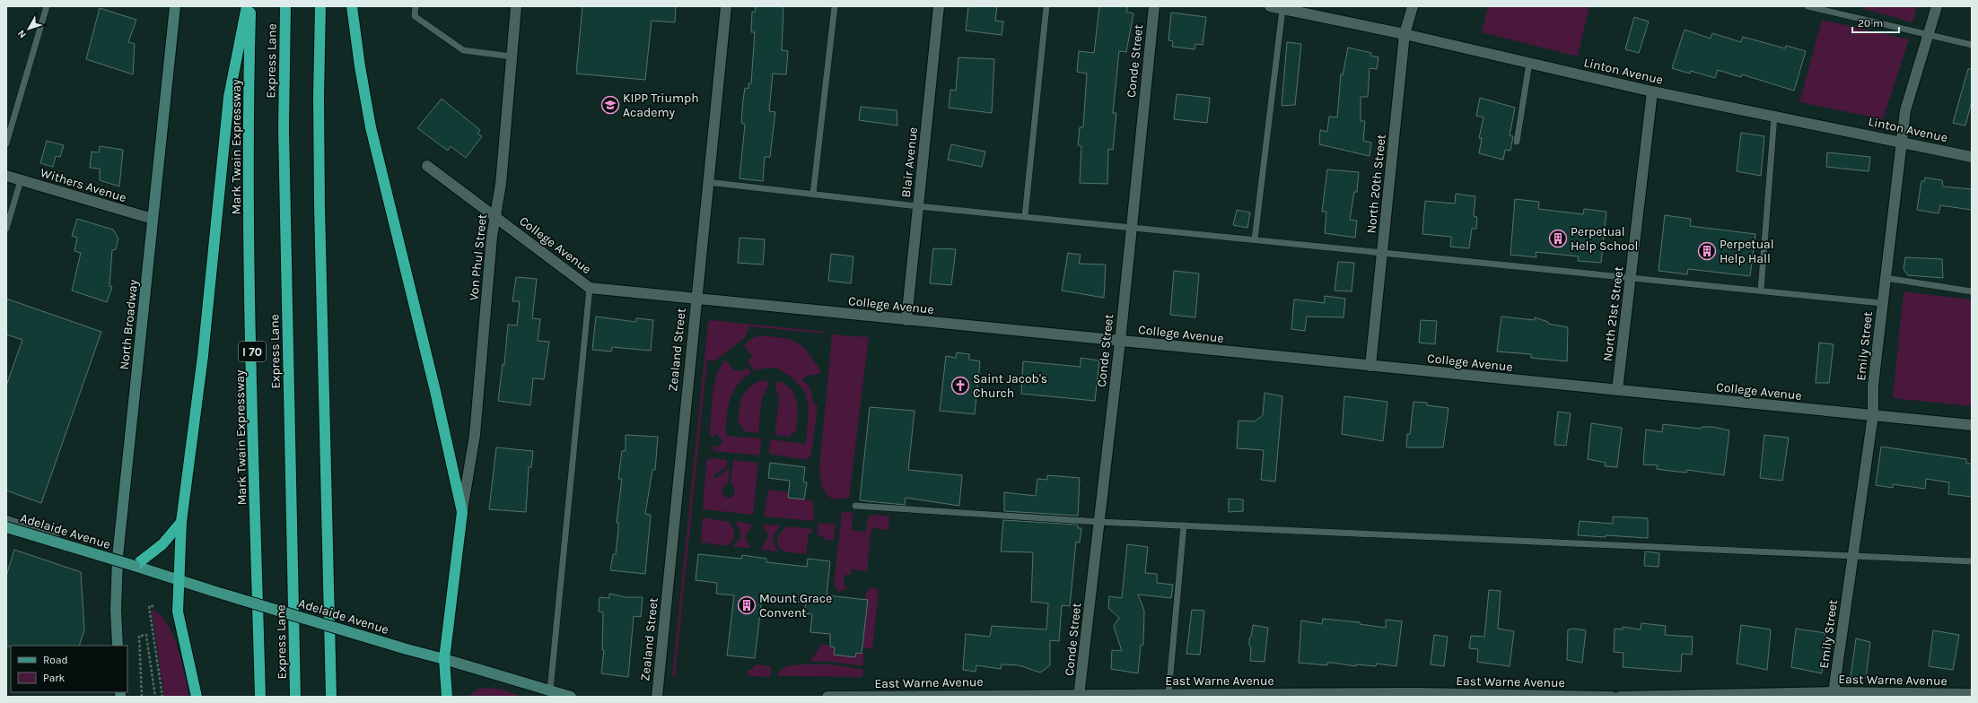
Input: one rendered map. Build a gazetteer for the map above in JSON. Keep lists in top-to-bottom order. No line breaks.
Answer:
{"streets":{"highway":["Express Lane","Mark Twain Expressway","I 70"],"main road":["North Broadway","Adelaide Avenue"],"street":["Conde Street","Linton Avenue","Blair Avenue","North 20th Street","Withers Avenue","College Avenue","Von Phul Street","North 21st Street","Emily Street","Zealand Street","East Warne Avenue"]},"crossings":[["Conde Street","College Avenue"],["Conde Street","East Warne Avenue"],["Linton Avenue","North 20th Street"],["Linton Avenue","North 21st Street"],["Linton Avenue","Emily Street"],["Blair Avenue","College Avenue"],["North 20th Street","College Avenue"],["Withers Avenue","North Broadway"],["College Avenue","Von Phul Street"],["College Avenue","North 21st Street"],["College Avenue","Emily Street"],["College Avenue","Zealand Street"],["North Broadway","Adelaide Avenue"],["Emily Street","East Warne Avenue"]],"places":{"school or university":["KIPP Triumph Academy"],"building":["Perpetual Help School","Perpetual Help Hall","Mount Grace Convent"],"church":["Saint Jacob's Church"]},"legend":["Road","Park"],"scale_bar":"20 m","north":"bottom left"}
